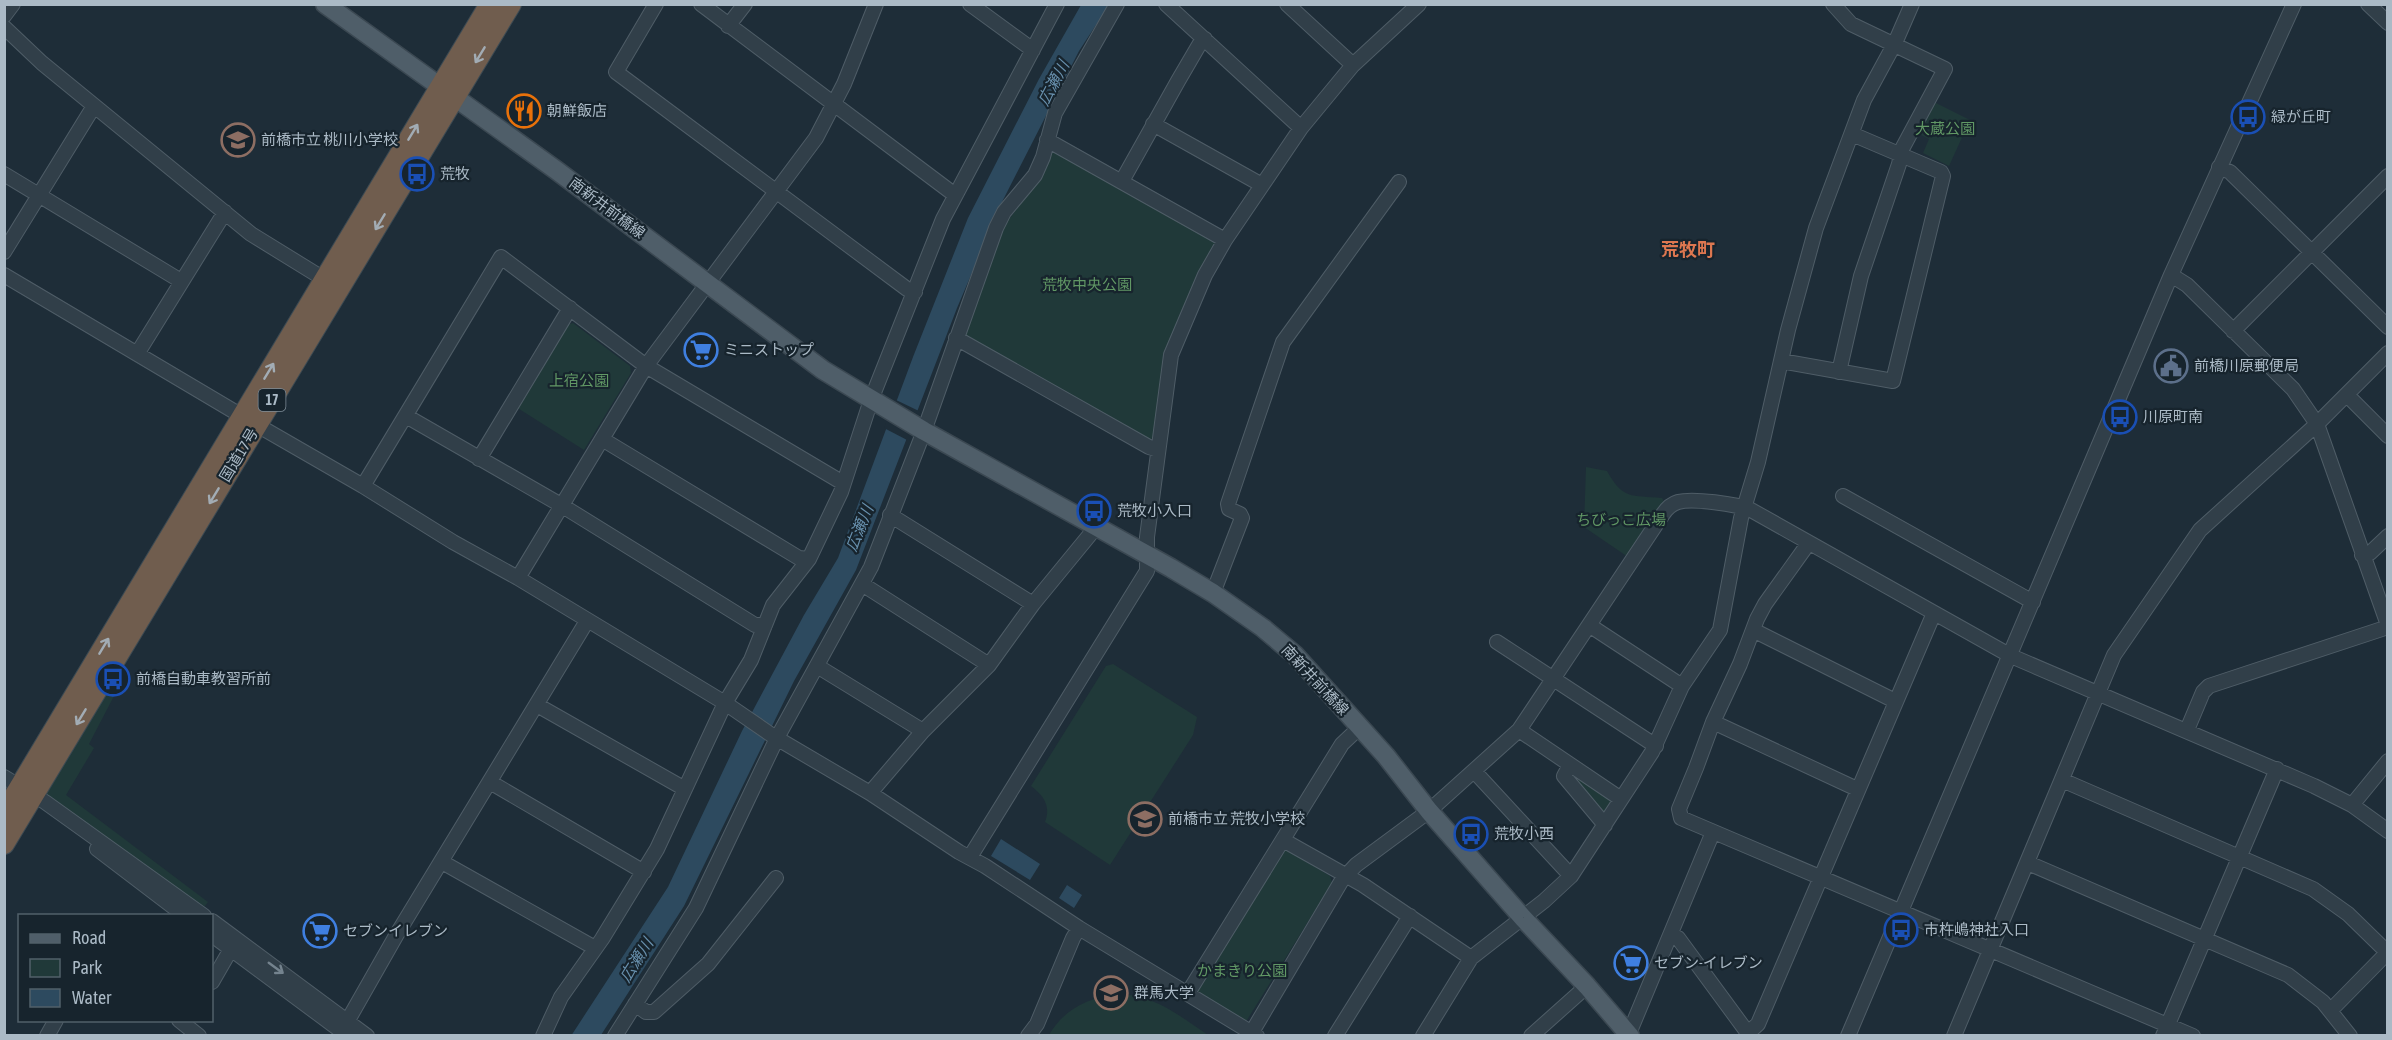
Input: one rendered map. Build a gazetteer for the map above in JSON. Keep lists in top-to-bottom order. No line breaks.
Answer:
{"streets":{"highway":["17","国道17号"],"main road":["南新井前橋線"]},"crossings":[["南新井前橋線","国道17号"]],"districts":["荒牧町"],"water":["広瀬川"],"parks":["大蔵公園","荒牧中央公園","上宿公園","ちびっこ広場","かまきり公園"],"places":{"restaurant":["朝鮮飯店"],"bus stop":["緑が丘町","荒牧","川原町南","荒牧小入口","前橋自動車教習所前","荒牧小西","市杵嶋神社入口"],"school or university":["前橋市立 桃川小学校","前橋市立 荒牧小学校","群馬大学"],"supermarket":["ミニストップ","セブンイレブン","セブン-イレブン"],"public building":["前橋川原郵便局"]},"legend":["Road","Park","Water"]}
